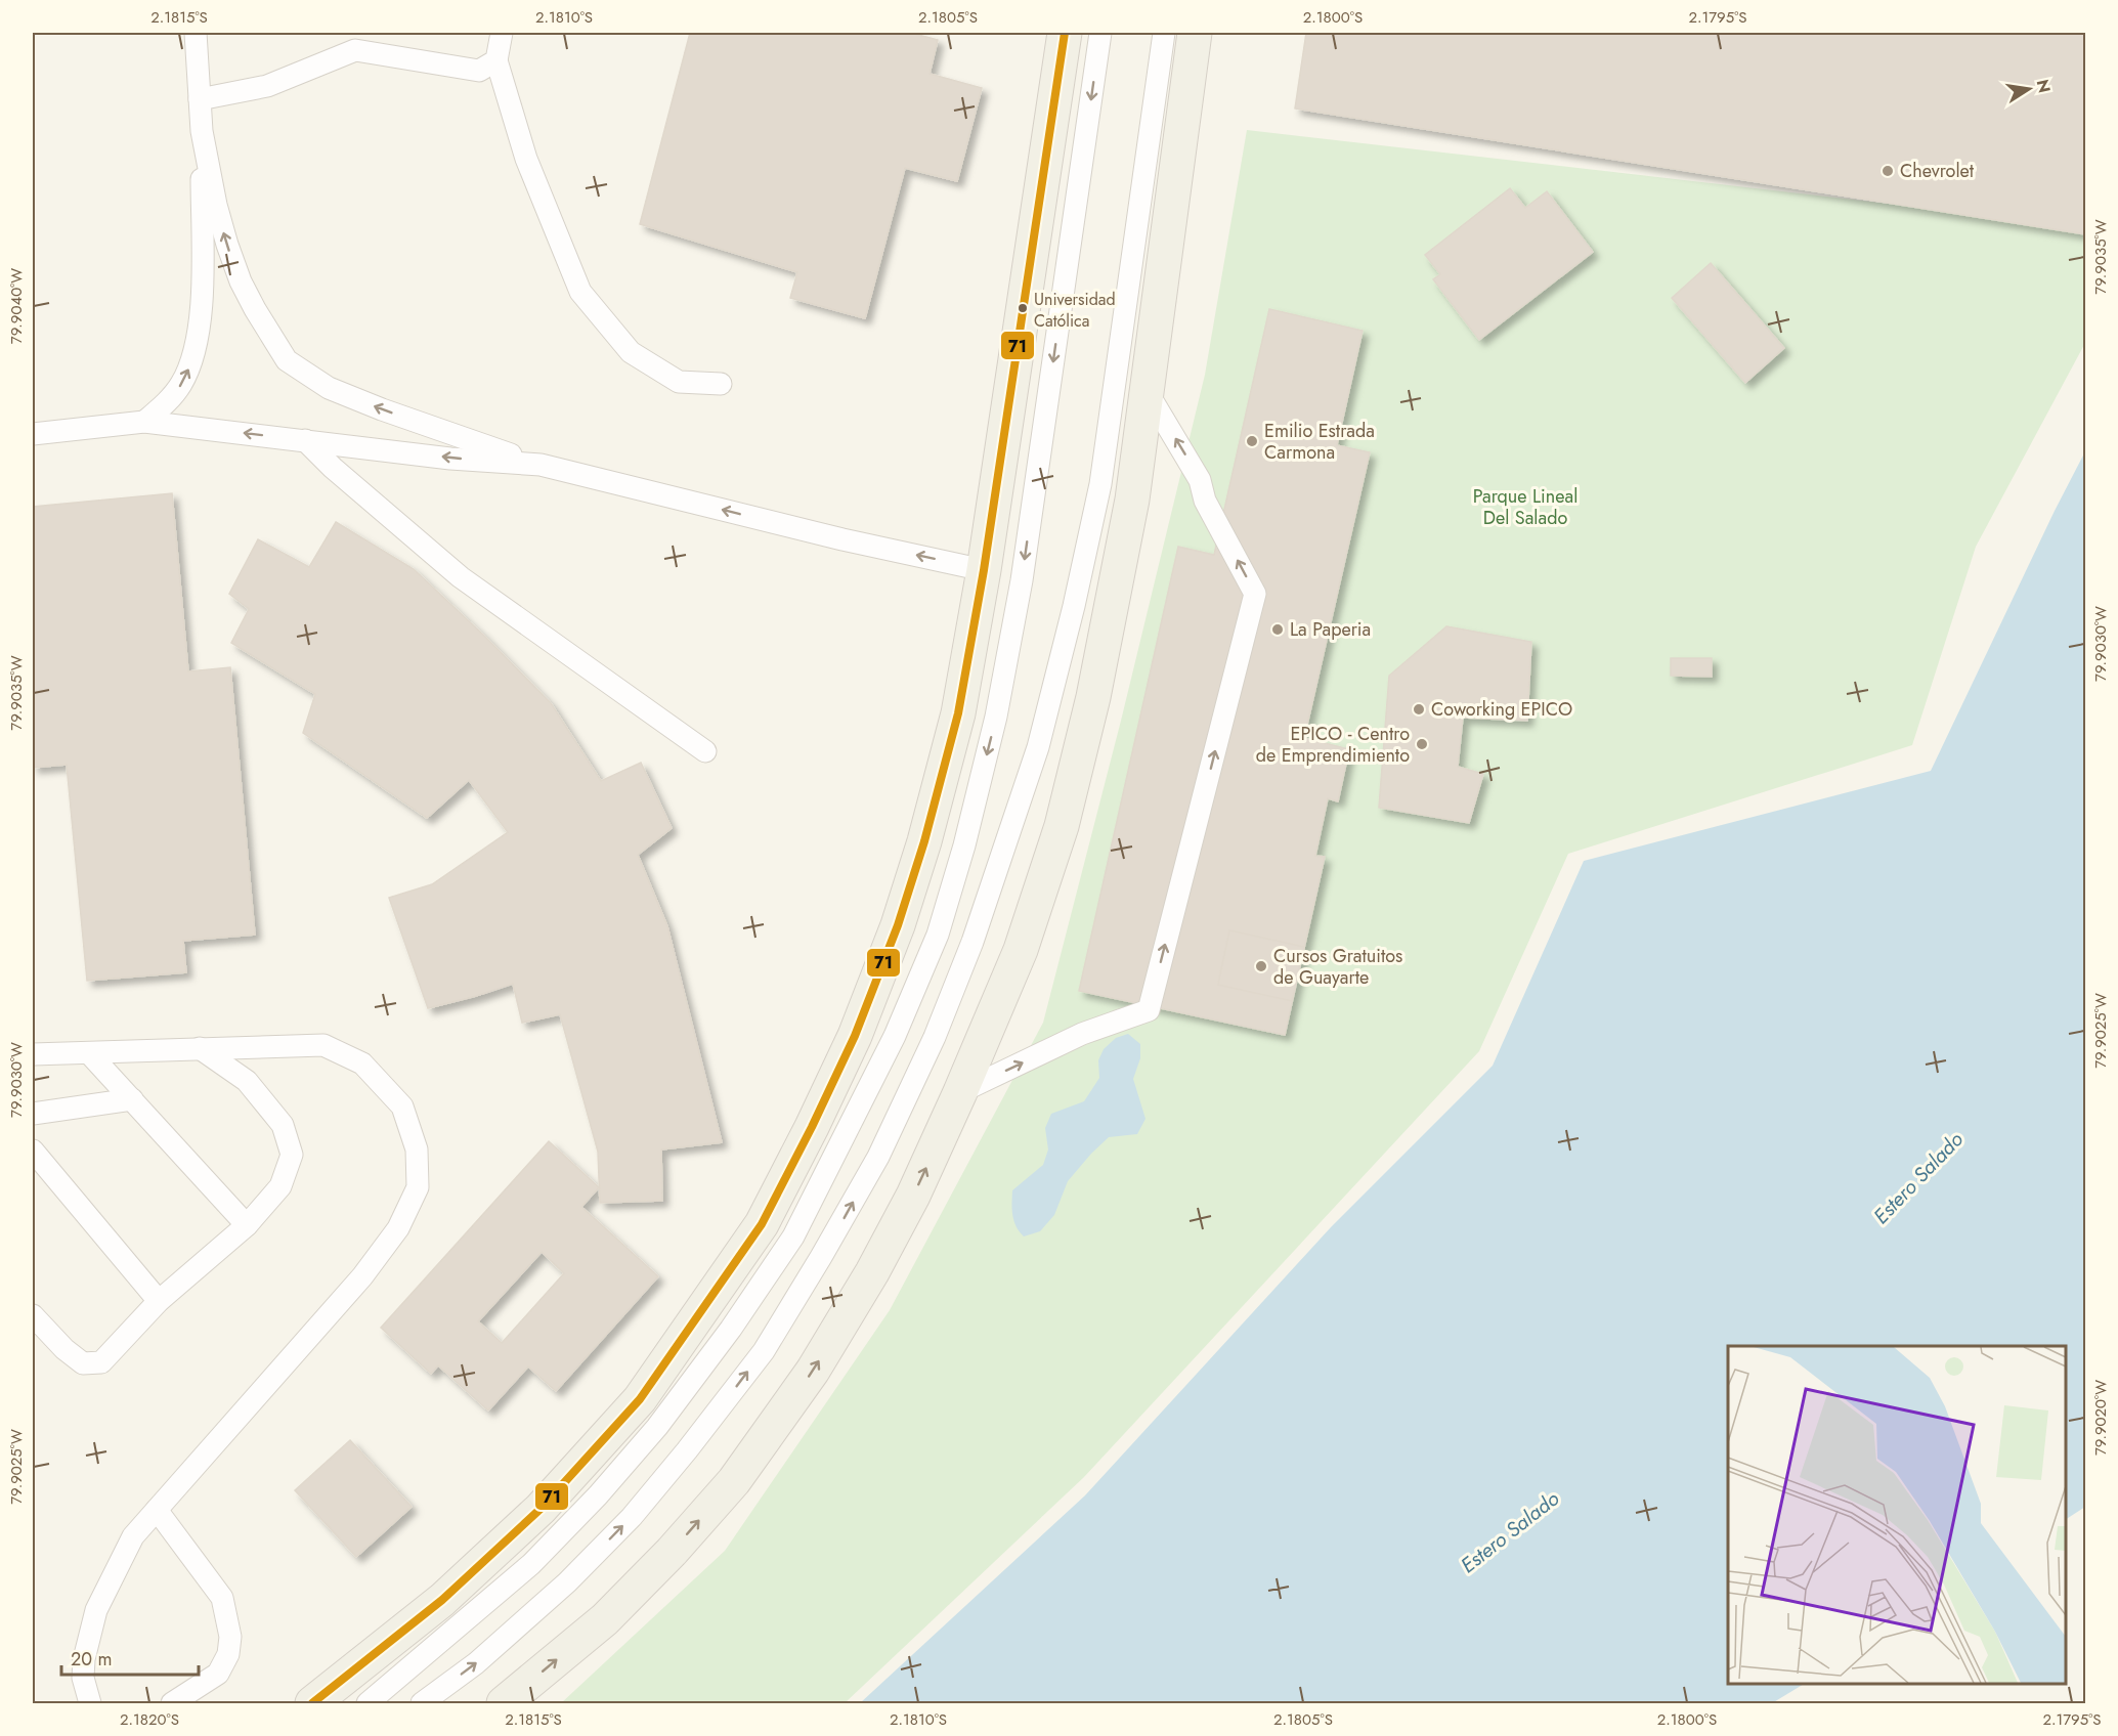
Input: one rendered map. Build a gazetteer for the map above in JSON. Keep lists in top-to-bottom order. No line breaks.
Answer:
{"water":["Estero Salado"],"parks":["Parque Lineal Del Salado"],"places":["Chevrolet","Universidad Católica","Emilio Estrada Carmona","La Paperia","Coworking EPICO","EPICO - Centro de Emprendimiento","Cursos Gratuitos de Guayarte"],"lines":["transit line 71"],"scale_bar":"20 m","north":"right","coordinates":["2.1815°S","2.1810°S","2.1805°S","2.1800°S","2.1795°S","79.9035°W","79.9040°W","79.9030°W","79.9025°W","79.9020°W","2.1820°S"]}
